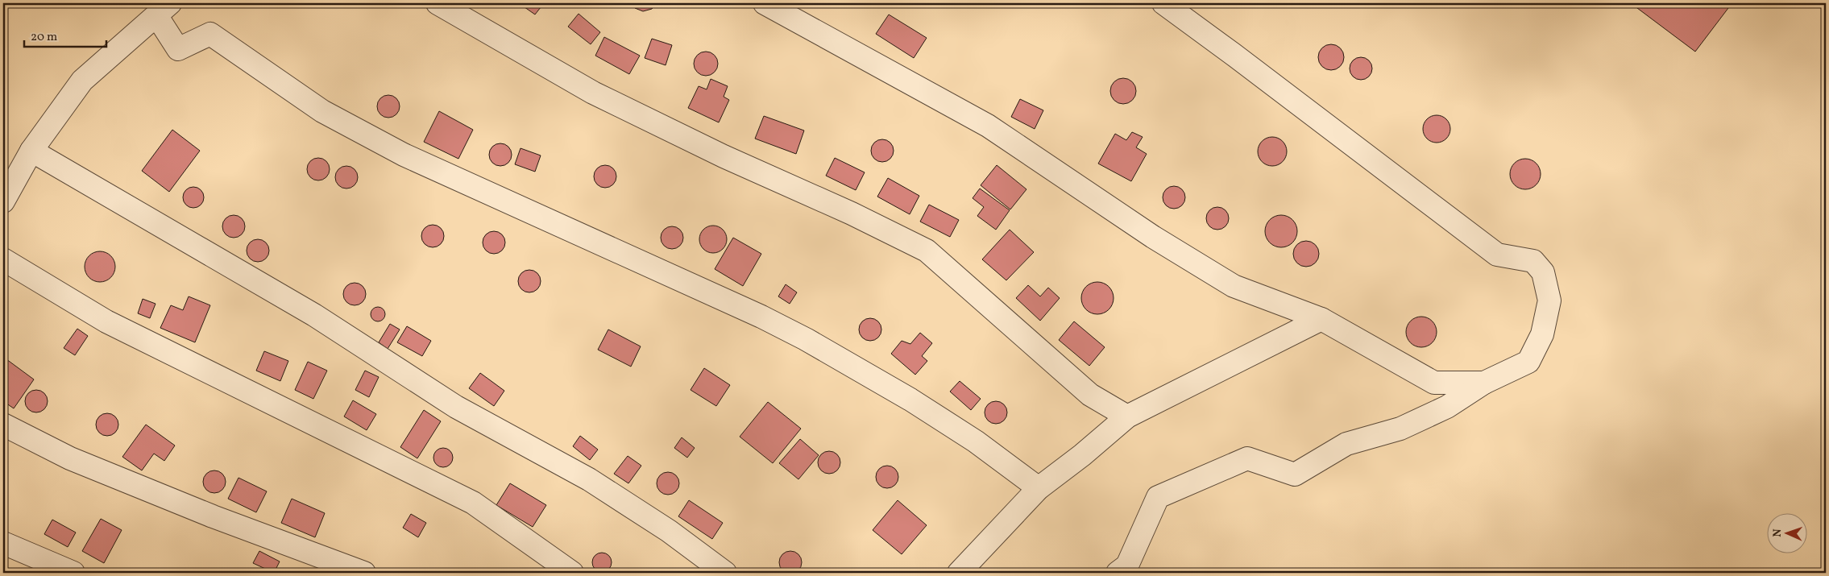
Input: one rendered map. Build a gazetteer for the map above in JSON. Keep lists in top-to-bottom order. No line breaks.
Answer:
{"scale_bar":"20 m","north":"left"}
